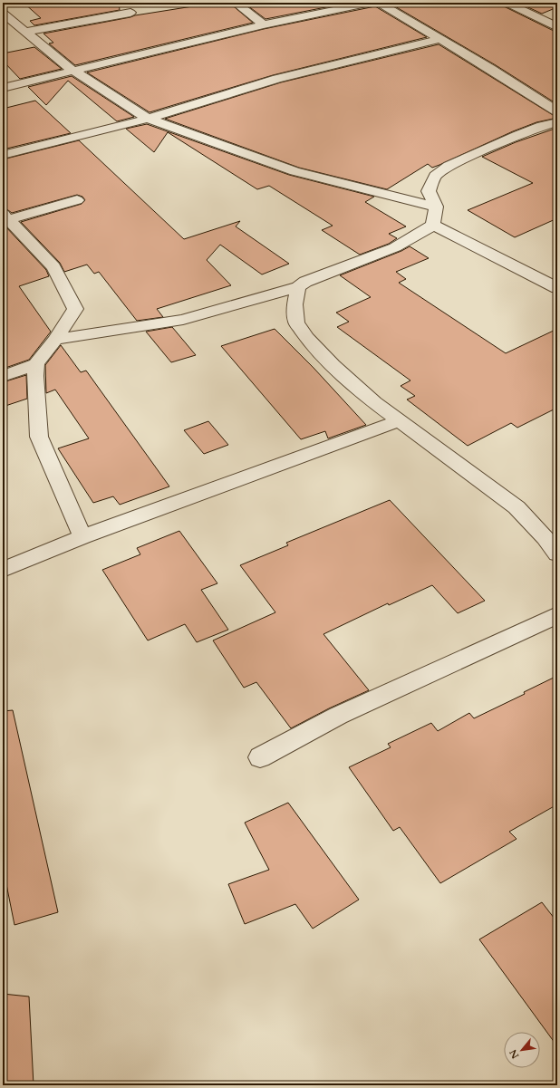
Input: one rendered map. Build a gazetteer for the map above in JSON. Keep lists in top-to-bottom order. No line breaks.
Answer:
{"north":"bottom left"}
